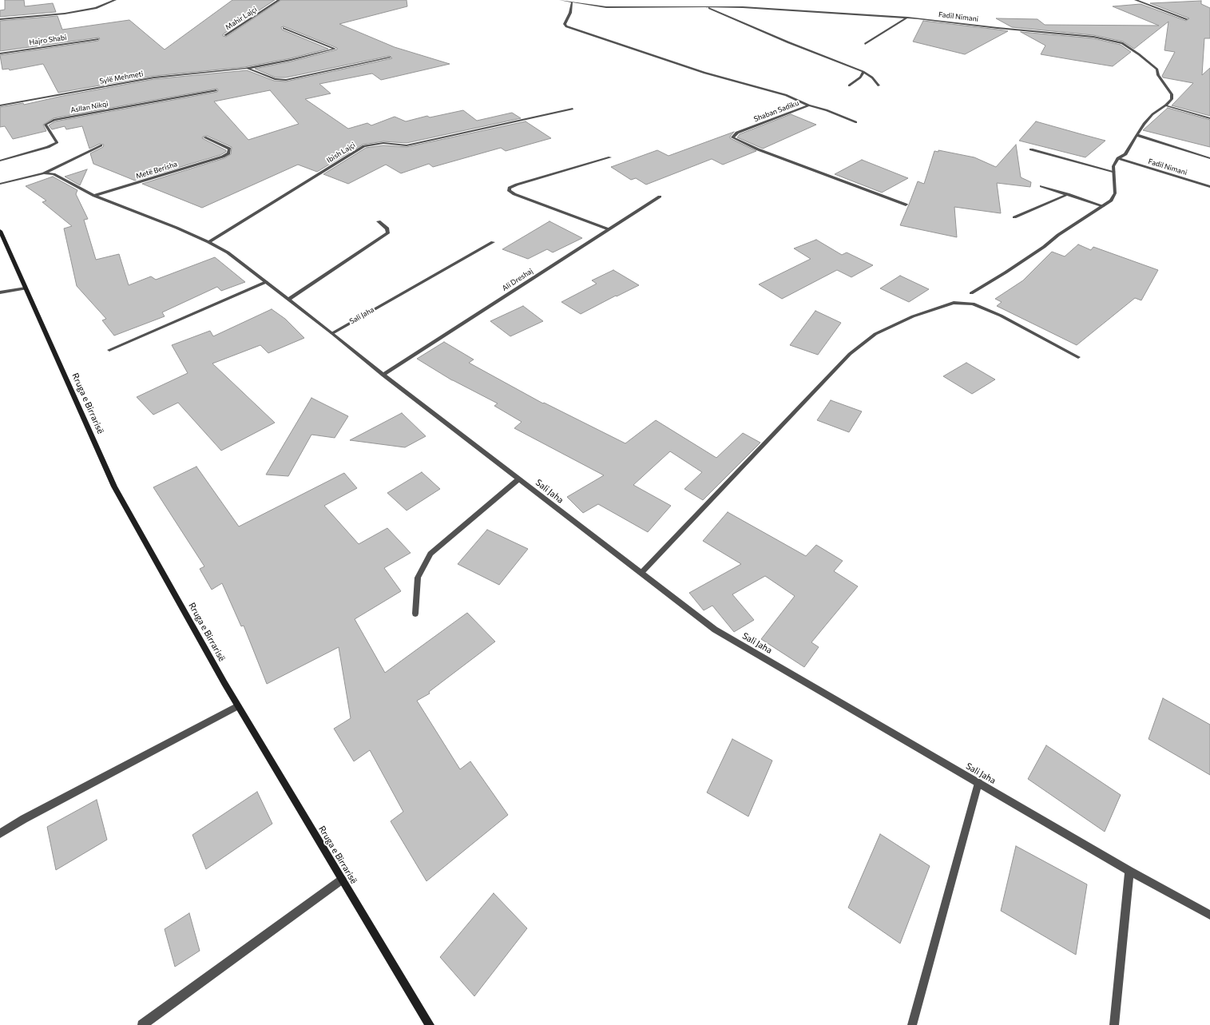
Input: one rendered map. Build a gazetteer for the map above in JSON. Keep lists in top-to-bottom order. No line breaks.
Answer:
{"streets":{"street":["Fadil Nimani","Mahir Lajçi","Hajro Shabi","Sylë Mehmeti","Asllan Nikqi","Shaban Sadiku","Ibish Lajçi","Metë Berisha","Ali Dreshaj","Sali Jaha","Rruga e Birrarisë"]},"crossings":[["Fadil Nimani","Shaban Sadiku"],["Ibish Lajçi","Sali Jaha"],["Ali Dreshaj","Sali Jaha"]]}
